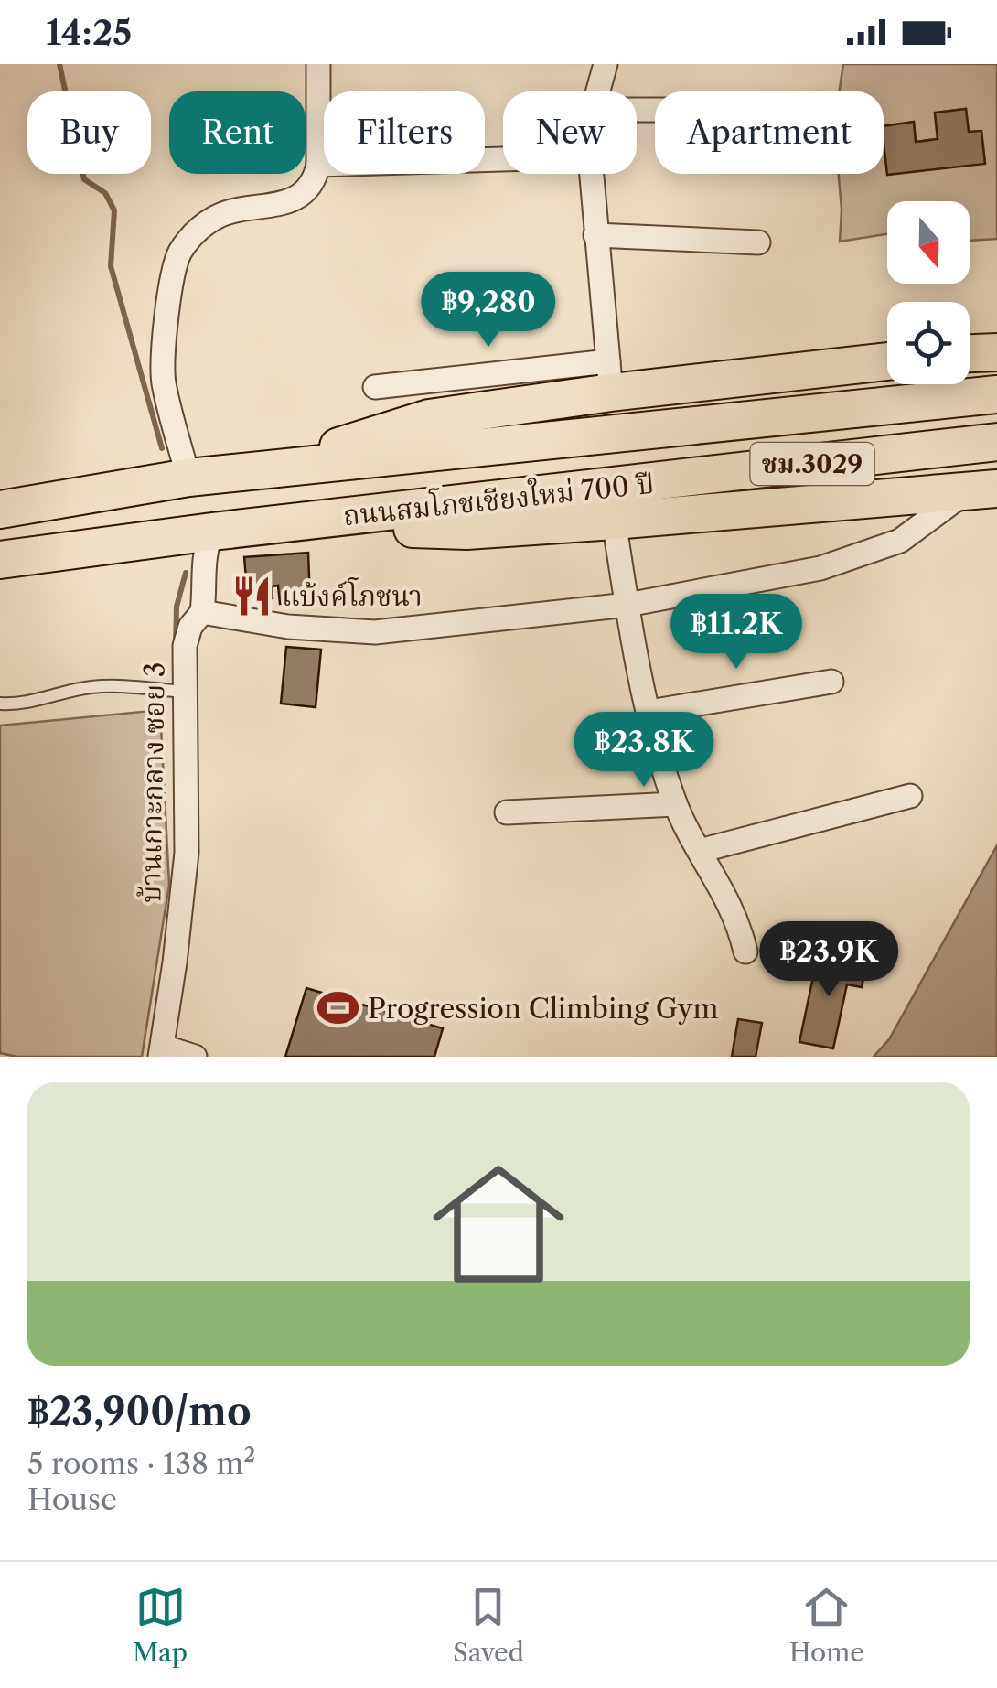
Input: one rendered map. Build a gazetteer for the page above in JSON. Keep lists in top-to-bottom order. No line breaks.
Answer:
{"streets":{"main road":["ชม.3029","ถนนสมโภชเชียงใหม่ 700 ปี"],"street":["บ้านเกาะกลาง ซอย 3"]},"places":{"restaurant":["แบ้งค์โภชนา"],"sports":["Progression Climbing Gym"]},"north":"bottom","page":{"status":"14:25","chip":["Buy","Rent","Filters","New","Apartment"],"price":["฿9,280","฿11.2K","฿23.8K","฿23.9K"],"list":[{"name":"฿23,900/mo","note":"5 rooms · 138 m² · House"}],"tabs":["Map","Saved","Home"]}}
